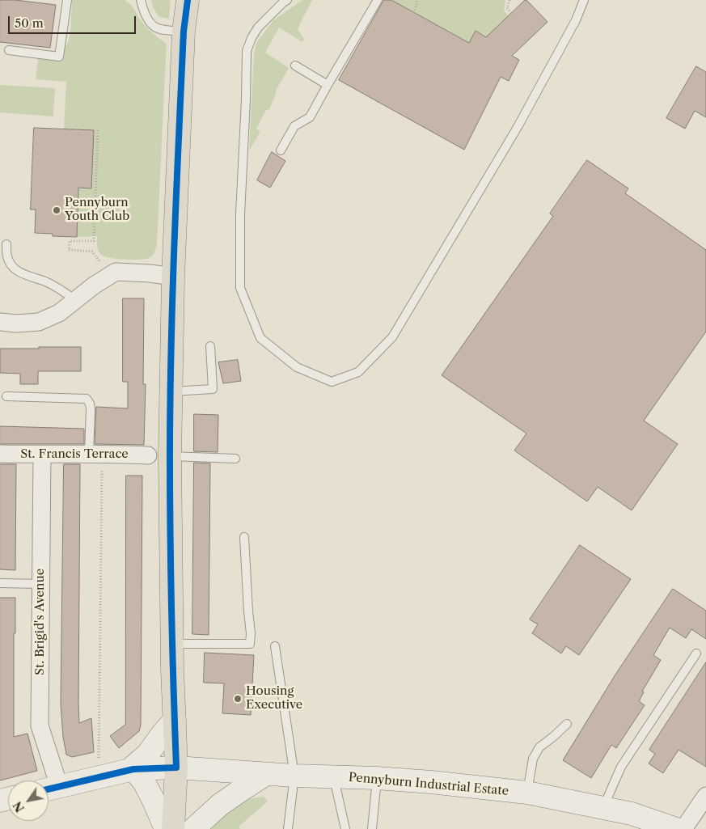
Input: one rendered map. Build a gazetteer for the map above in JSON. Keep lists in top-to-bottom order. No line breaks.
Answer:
{"streets":{"street":["St. Francis Terrace","St. Brigid's Avenue","Pennyburn Industrial Estate"]},"crossings":[["St. Francis Terrace","St. Brigid's Avenue"],["St. Brigid's Avenue","Pennyburn Industrial Estate"]],"places":["Pennyburn Youth Club","Housing Executive"],"scale_bar":"50 m","north":"bottom left"}
